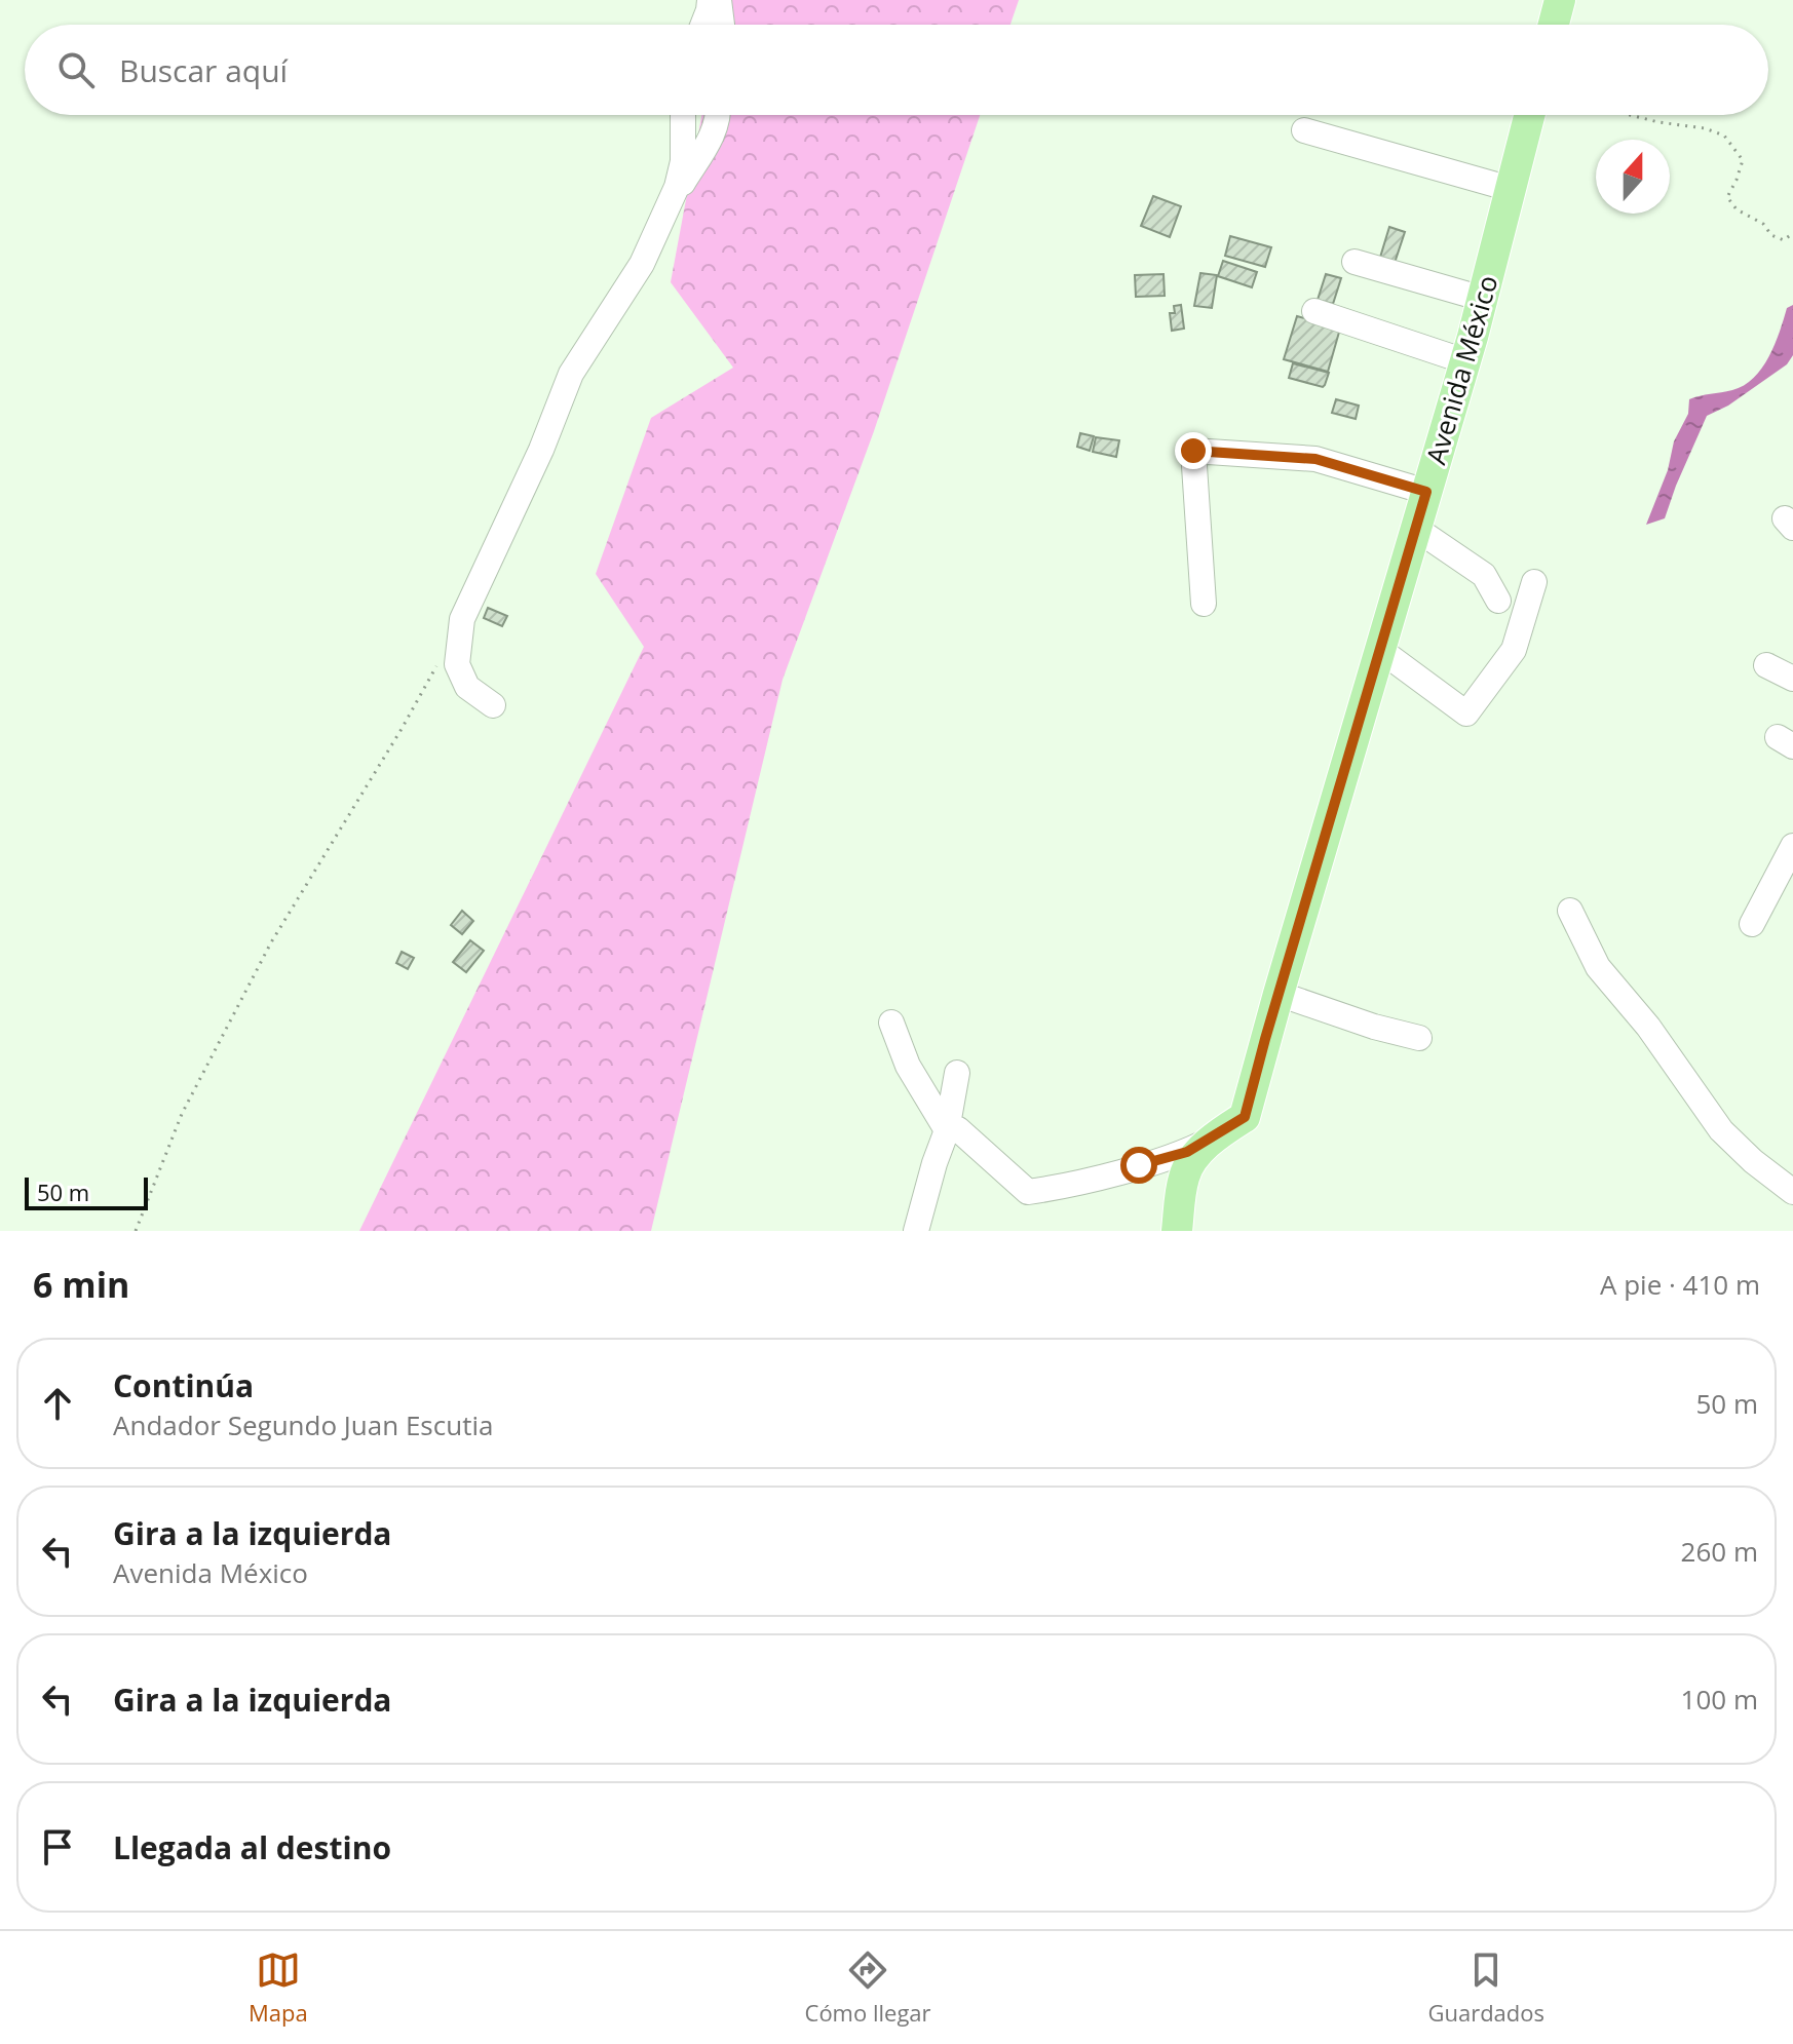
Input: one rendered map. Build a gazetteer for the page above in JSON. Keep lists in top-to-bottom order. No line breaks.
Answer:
{"streets":{"main road":["Avenida México"]},"scale_bar":"50 m","north":"top","page":{"search":"Buscar aquí","scale":"50 m","heading":["6 min","A pie · 410 m"],"list":[["Continúa","Andador Segundo Juan Escutia","50 m"],["Gira a la izquierda","Avenida México","260 m"],["Gira a la izquierda","100 m"],"Llegada al destino"],"nav":["Mapa","Cómo llegar","Guardados"]}}
